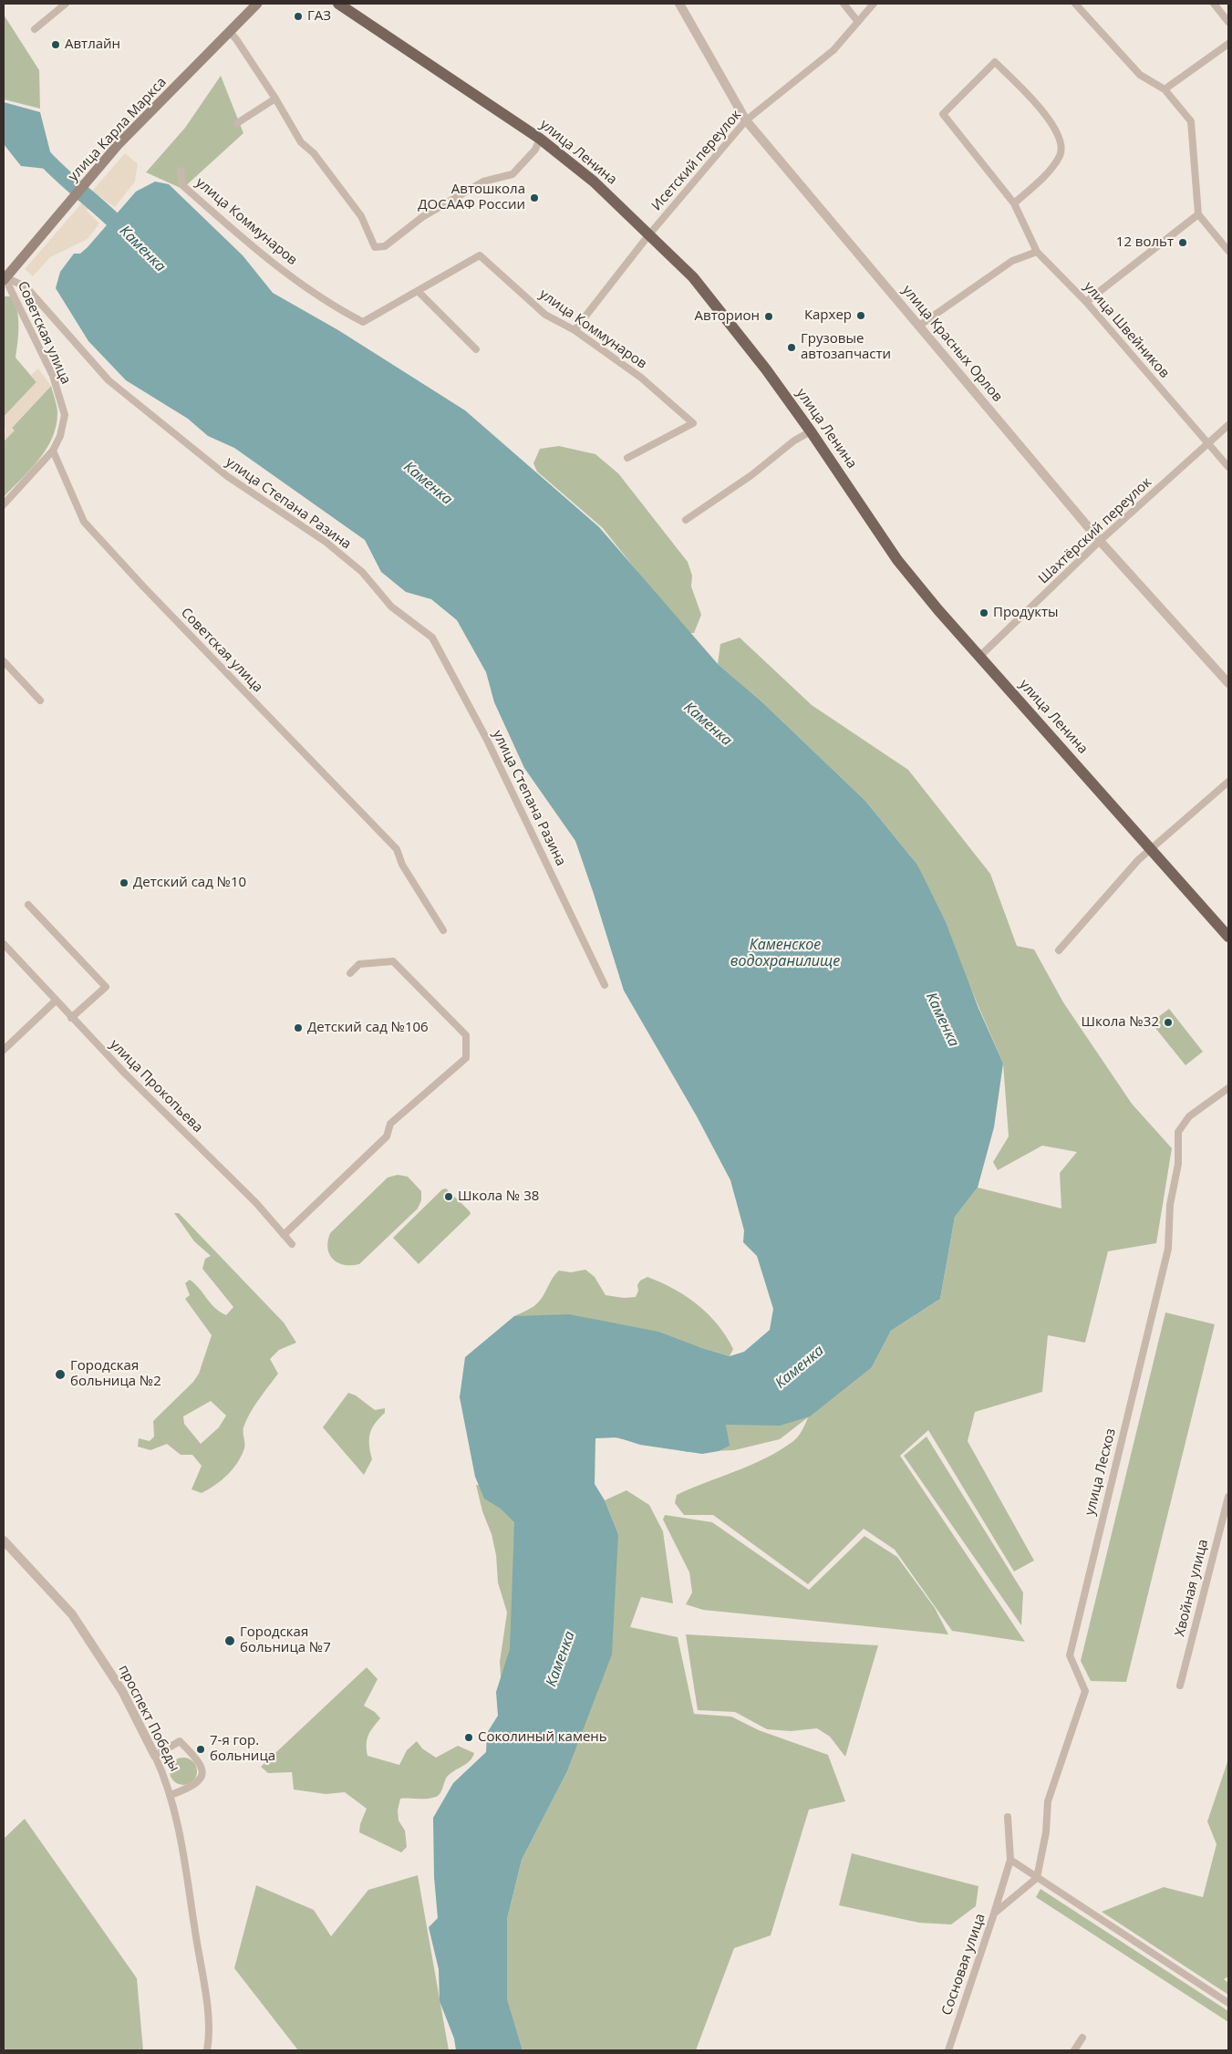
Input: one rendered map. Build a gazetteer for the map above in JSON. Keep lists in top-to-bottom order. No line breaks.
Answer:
{"streets":{"main road":["улица Карла Маркса","улица Ленина"],"street":["Исетский переулок","улица Коммунаров","улица Швейников","Советская улица","улица Красных Орлов","улица Степана Разина","Шахтёрский переулок","улица Прокопьева","улица Лесхоз","Хвойная улица","проспект Победы","Сосновая улица"]},"crossings":[["улица Карла Маркса","Советская улица"],["улица Карла Маркса","улица Степана Разина"],["улица Ленина","Исетский переулок"],["улица Ленина","Шахтёрский переулок"],["Исетский переулок","улица Коммунаров"],["Исетский переулок","улица Красных Орлов"],["улица Швейников","Шахтёрский переулок"],["Советская улица","улица Степана Разина"],["улица Красных Орлов","Шахтёрский переулок"],["улица Лесхоз","Сосновая улица"]],"water":["Каменка","Каменское водохранилище"],"places":["ГАЗ","Автлайн","Автошкола ДОСААФ России","12 вольт","Кархер","Авторион","Грузовые автозапчасти","Продукты","Детский сад №10","Школа №32","Детский сад №106","Школа № 38","Городская больница №2","Городская больница №7","Соколиный камень","7-я гор. больница"]}
